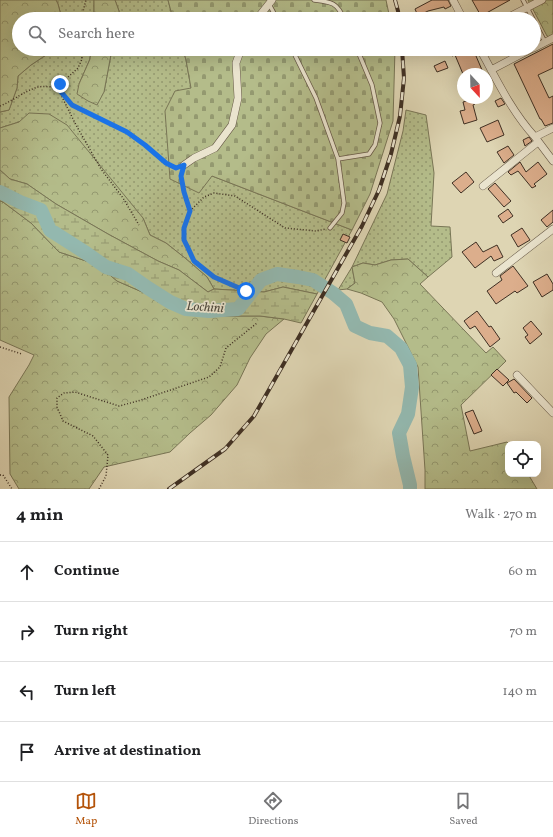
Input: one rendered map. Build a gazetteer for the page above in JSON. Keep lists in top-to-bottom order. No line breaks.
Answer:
{"water":["Lochini"],"north":"bottom","page":{"search":"Search here","heading":["4 min","Walk · 270 m"],"list":[["Continue","60 m"],["Turn right","70 m"],["Turn left","140 m"],"Arrive at destination"],"nav":["Map","Directions","Saved"]}}
